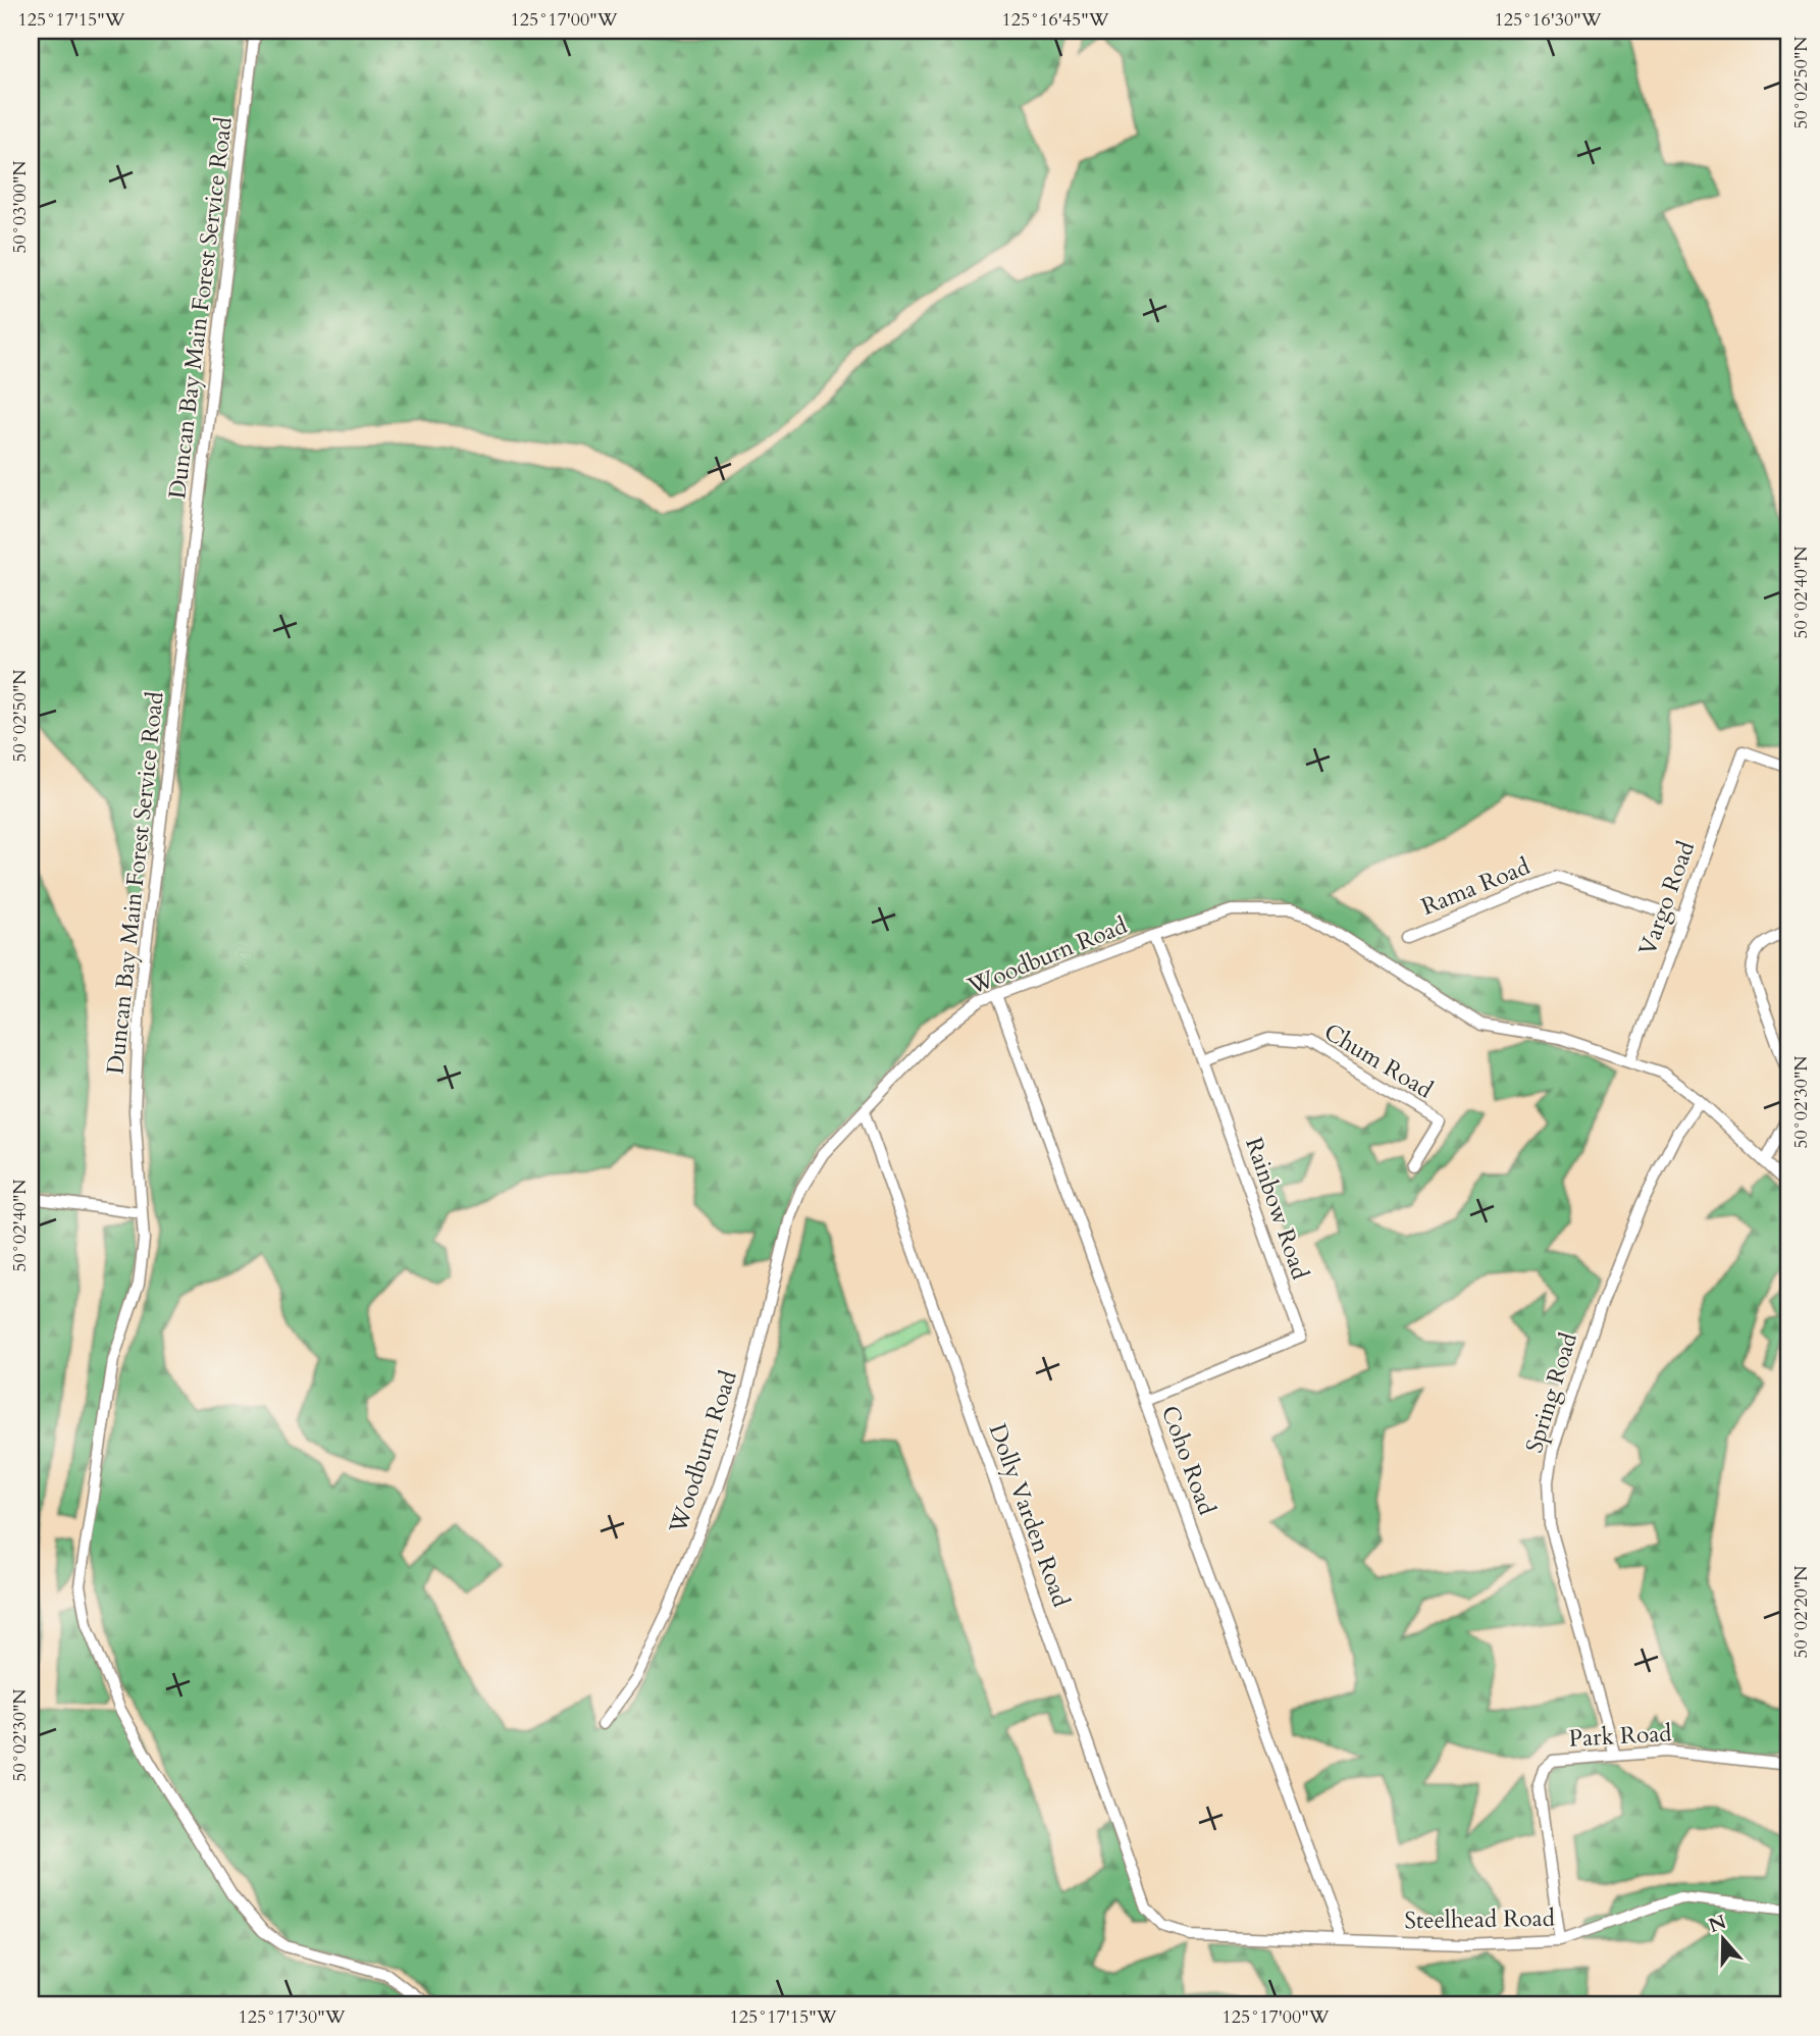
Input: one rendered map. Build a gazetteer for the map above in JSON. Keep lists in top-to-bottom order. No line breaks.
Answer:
{"streets":{"street":["Duncan Bay Main Forest Service Road","Rama Road","Vargo Road","Woodburn Road","Chum Road","Rainbow Road","Spring Road","Coho Road","Dolly Varden Road","Park Road","Steelhead Road"]},"crossings":[["Rama Road","Vargo Road"],["Vargo Road","Woodburn Road"],["Woodburn Road","Rainbow Road"],["Woodburn Road","Spring Road"],["Woodburn Road","Coho Road"],["Woodburn Road","Dolly Varden Road"],["Chum Road","Rainbow Road"],["Rainbow Road","Coho Road"],["Spring Road","Park Road"],["Coho Road","Steelhead Road"],["Dolly Varden Road","Steelhead Road"],["Park Road","Steelhead Road"]],"north":"top","coordinates":["125°17'15\"W","125°17'00\"W","125°16'45\"W","125°16'30\"W","50°02'50\"N","50°03'00\"N","50°02'40\"N","50°02'30\"N","50°02'20\"N","125°17'30\"W"]}
